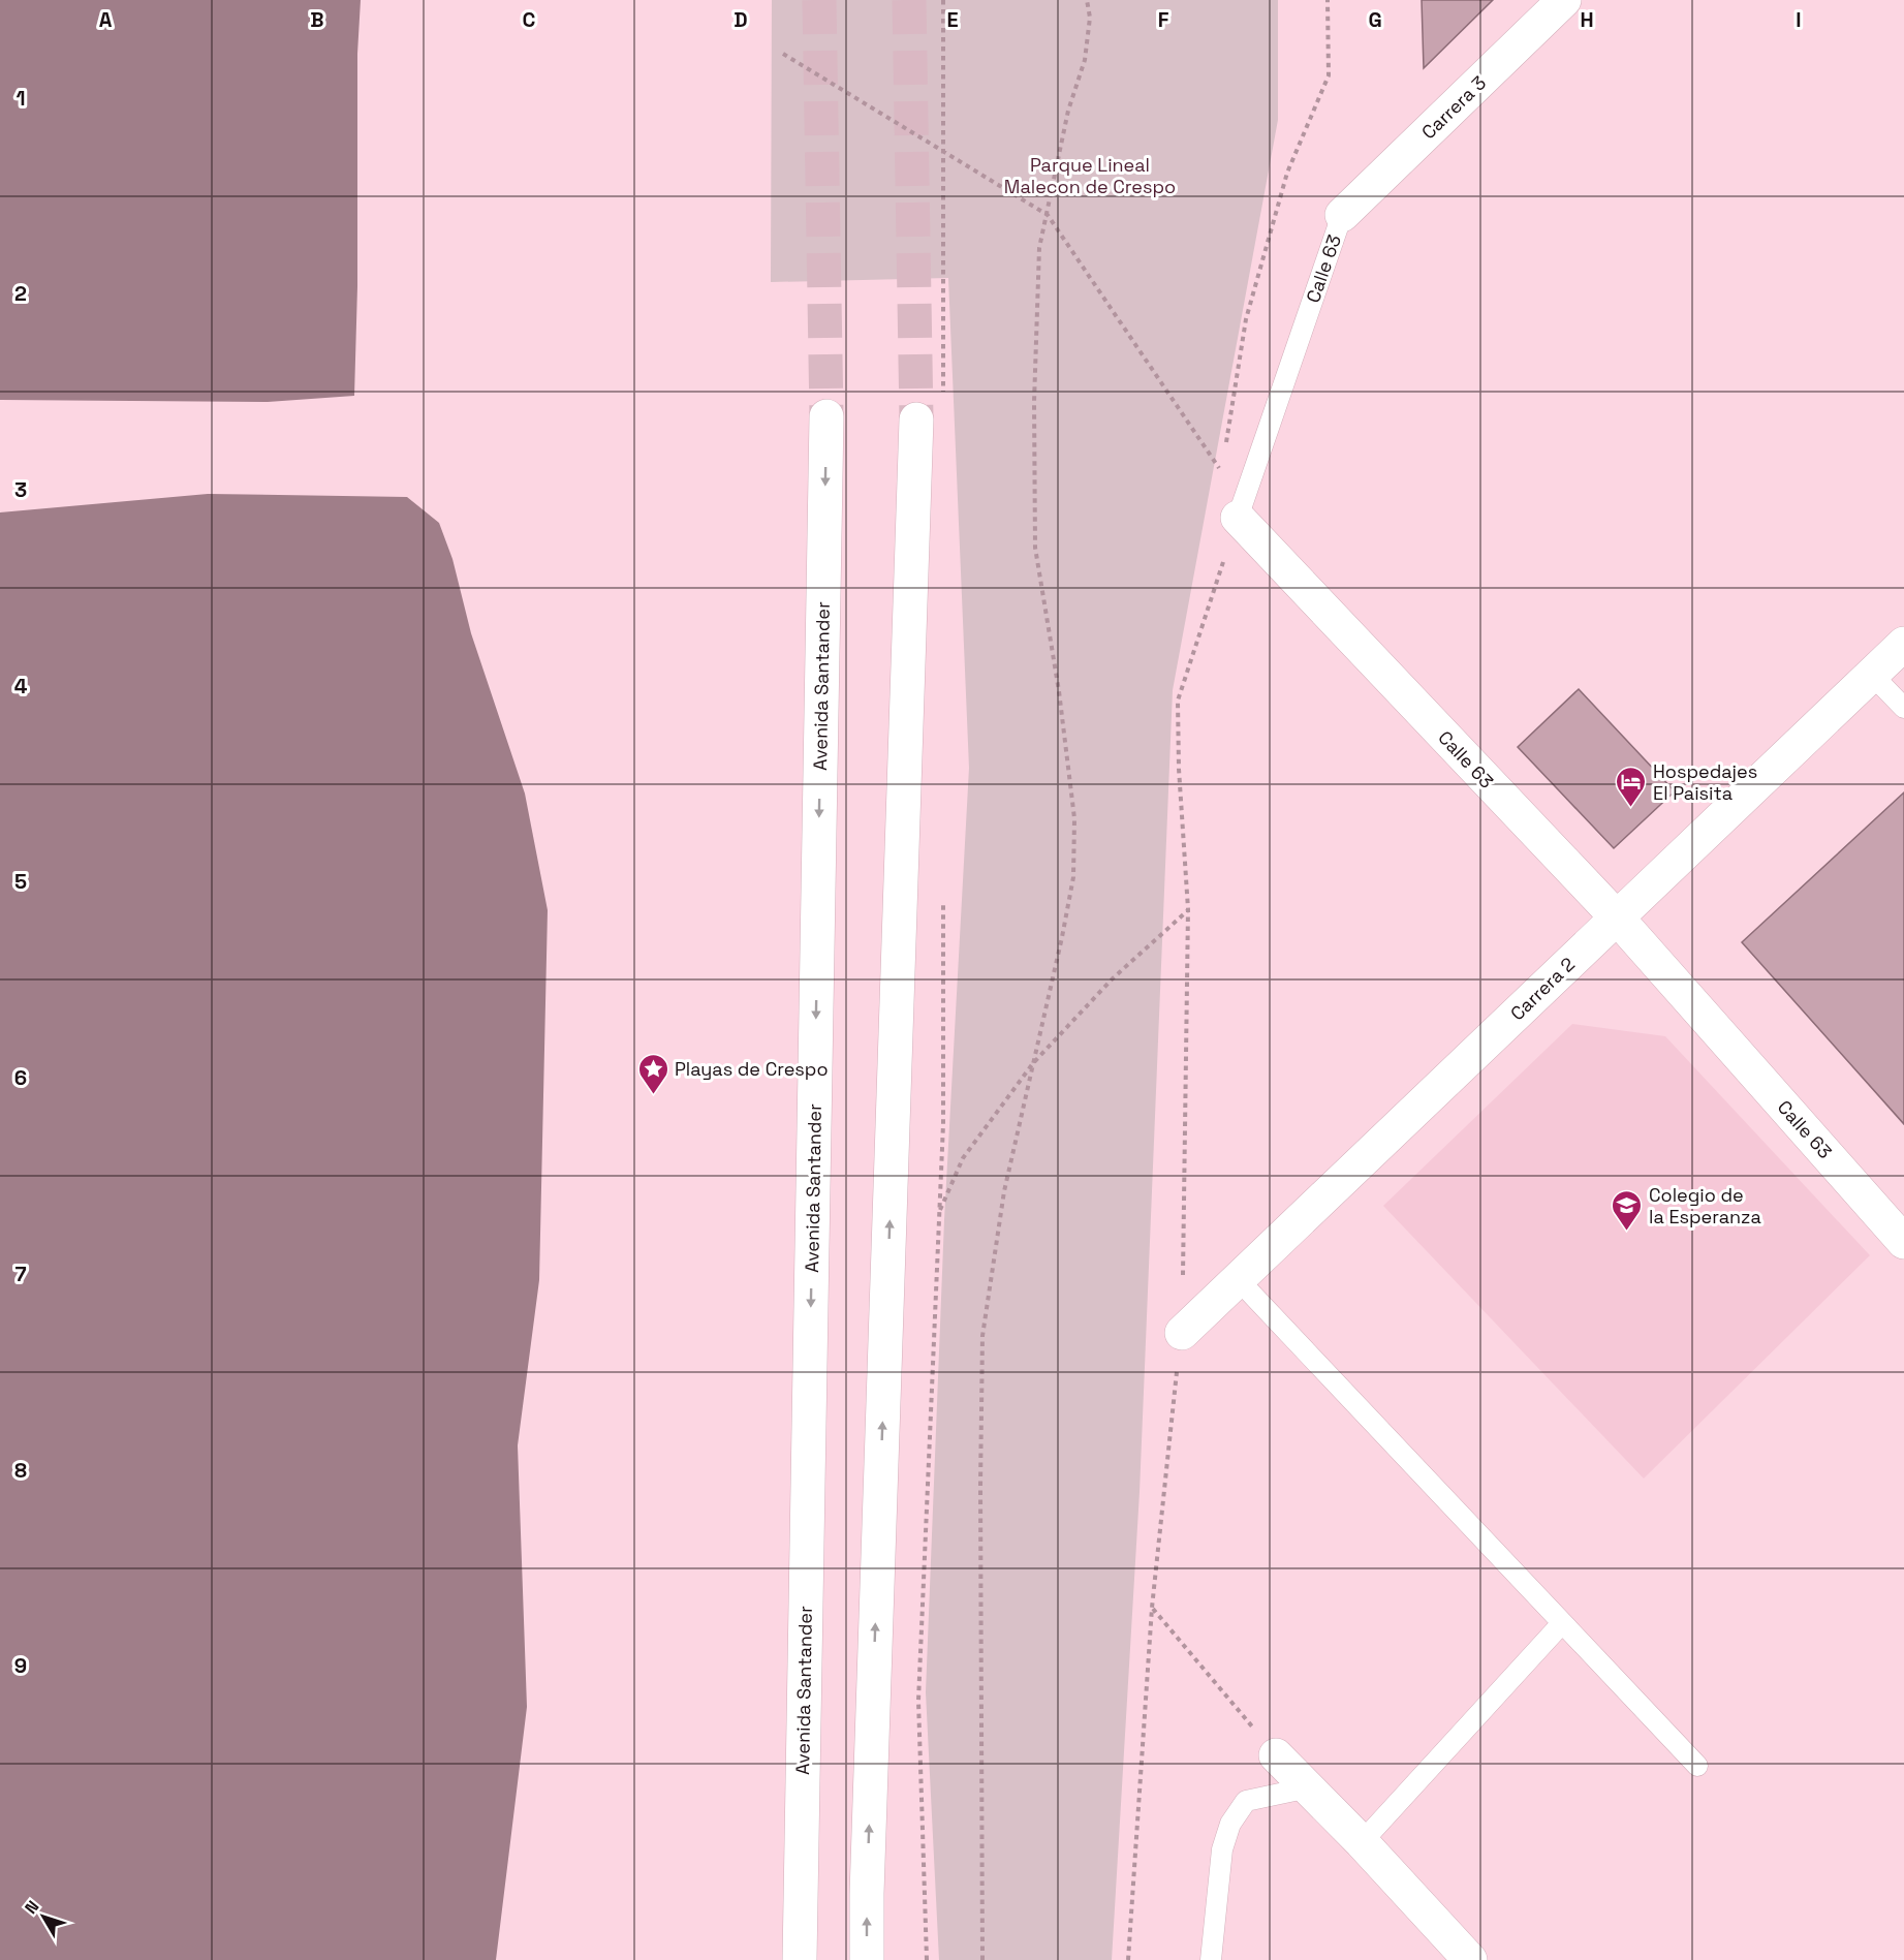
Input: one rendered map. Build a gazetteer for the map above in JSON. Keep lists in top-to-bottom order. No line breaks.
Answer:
{"streets":{"main road":["Carrera 3","Calle 63","Avenida Santander","Carrera 2"]},"crossings":[["Carrera 3","Calle 63"],["Calle 63","Carrera 2"]],"parks":["Parque Lineal Malecon de Crespo"],"places":{"hotel":["Hospedajes El Paisita"],"place":["Playas de Crespo"],"school or university":["Colegio de la Esperanza"]},"north":"top left","grid":{"columns":["A","B","C","D","E","F","G","H","I"],"rows":["1","2","3","4","5","6","7","8","9"]}}
